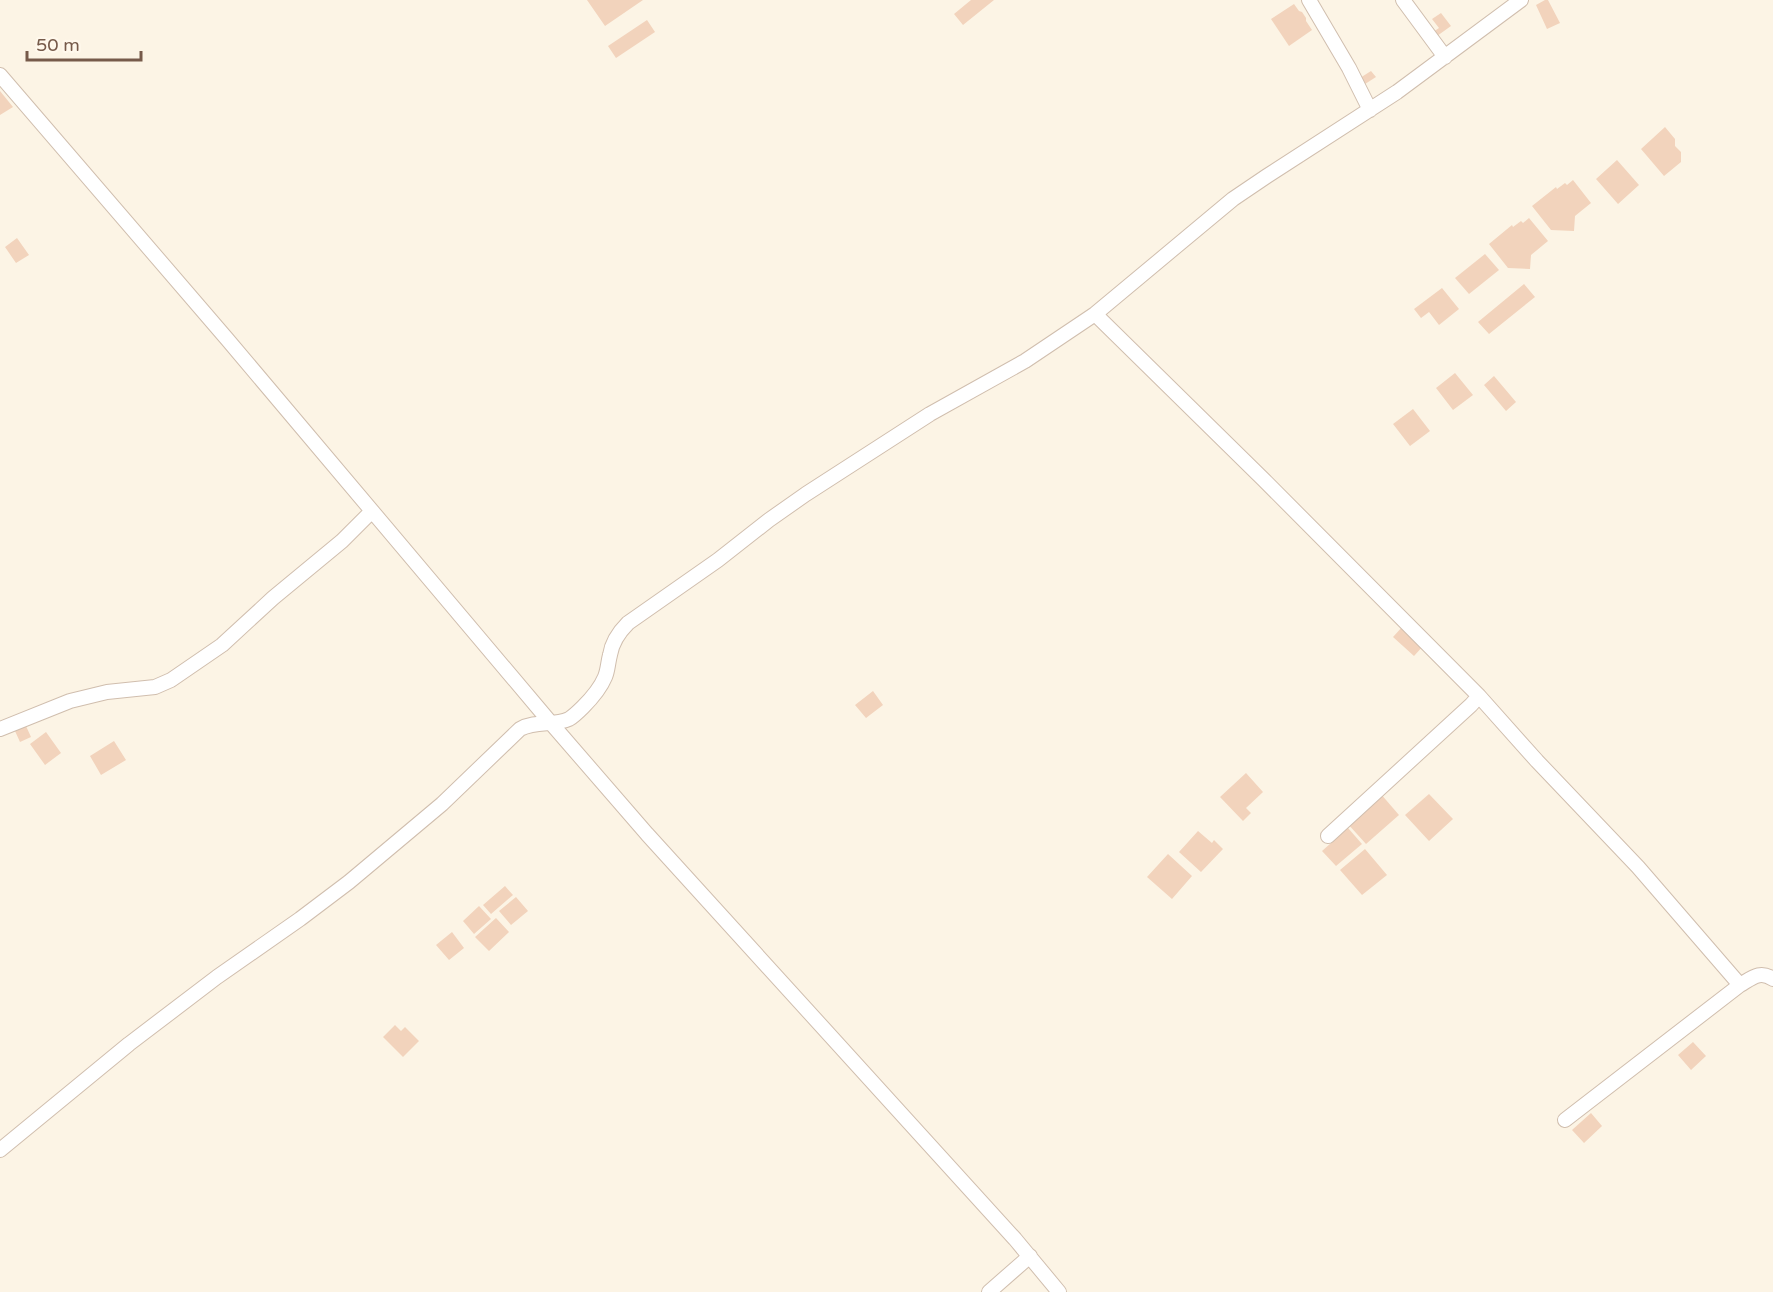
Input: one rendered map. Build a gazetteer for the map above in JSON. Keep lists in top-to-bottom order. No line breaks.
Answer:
{"scale_bar":"50 m"}
